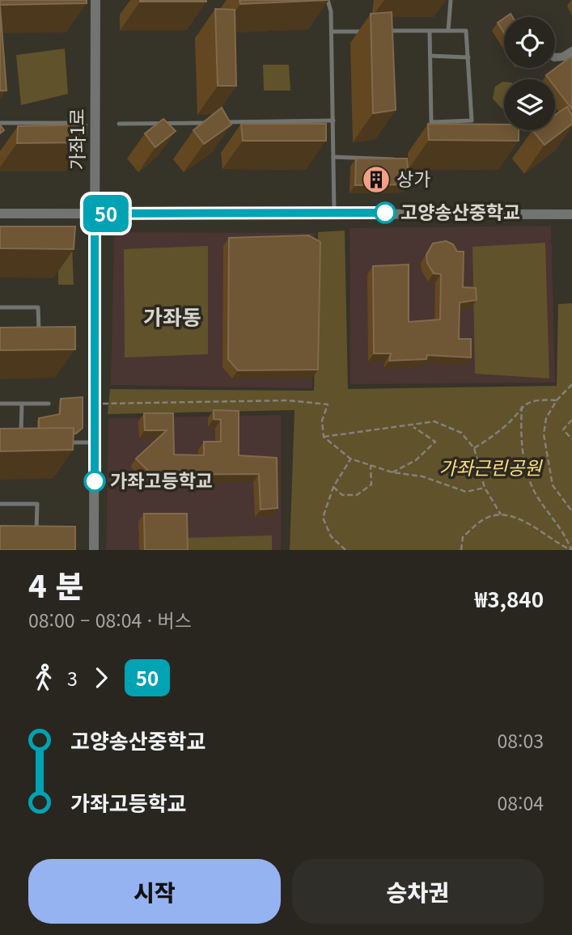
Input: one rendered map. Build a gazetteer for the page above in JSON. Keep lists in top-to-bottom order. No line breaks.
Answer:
{"streets":{"street":["가좌1로"]},"districts":["가좌동"],"parks":["가좌근린공원"],"places":{"building":["상가"],"other":["고양송산중학교","가좌고등학교"]},"lines":["bus line 50"],"page":{"on_map":"50","heading":["4 분","08:00 – 08:04 · 버스","₩3,840"],"legs":["3","50"],"list":[{"name":"고양송산중학교","value":"08:03"},{"name":"가좌고등학교","value":"08:04"}],"buttons":["시작","승차권"]}}
